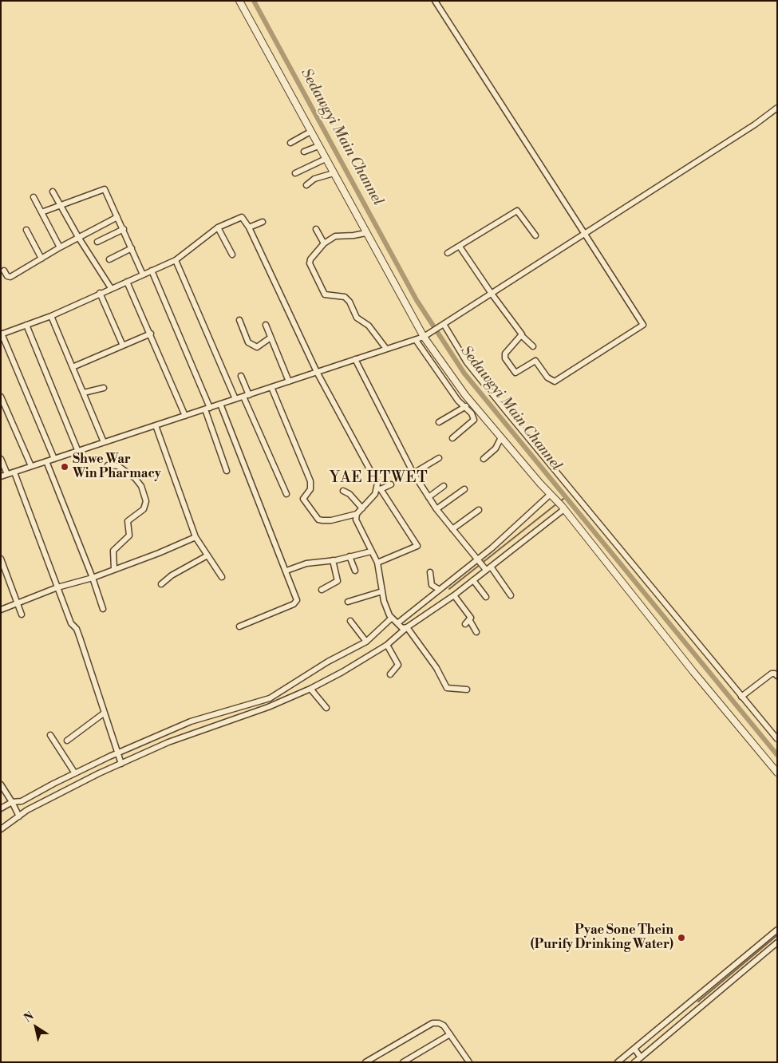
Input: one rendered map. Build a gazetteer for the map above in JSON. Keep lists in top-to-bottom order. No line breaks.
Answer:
{"districts":["YAE HTWET"],"water":["Sedawgyi Main Channel"],"places":["Shwe War Win Pharmacy","Pyae Sone Thein (Purify Drinking Water)"],"north":"top left"}
